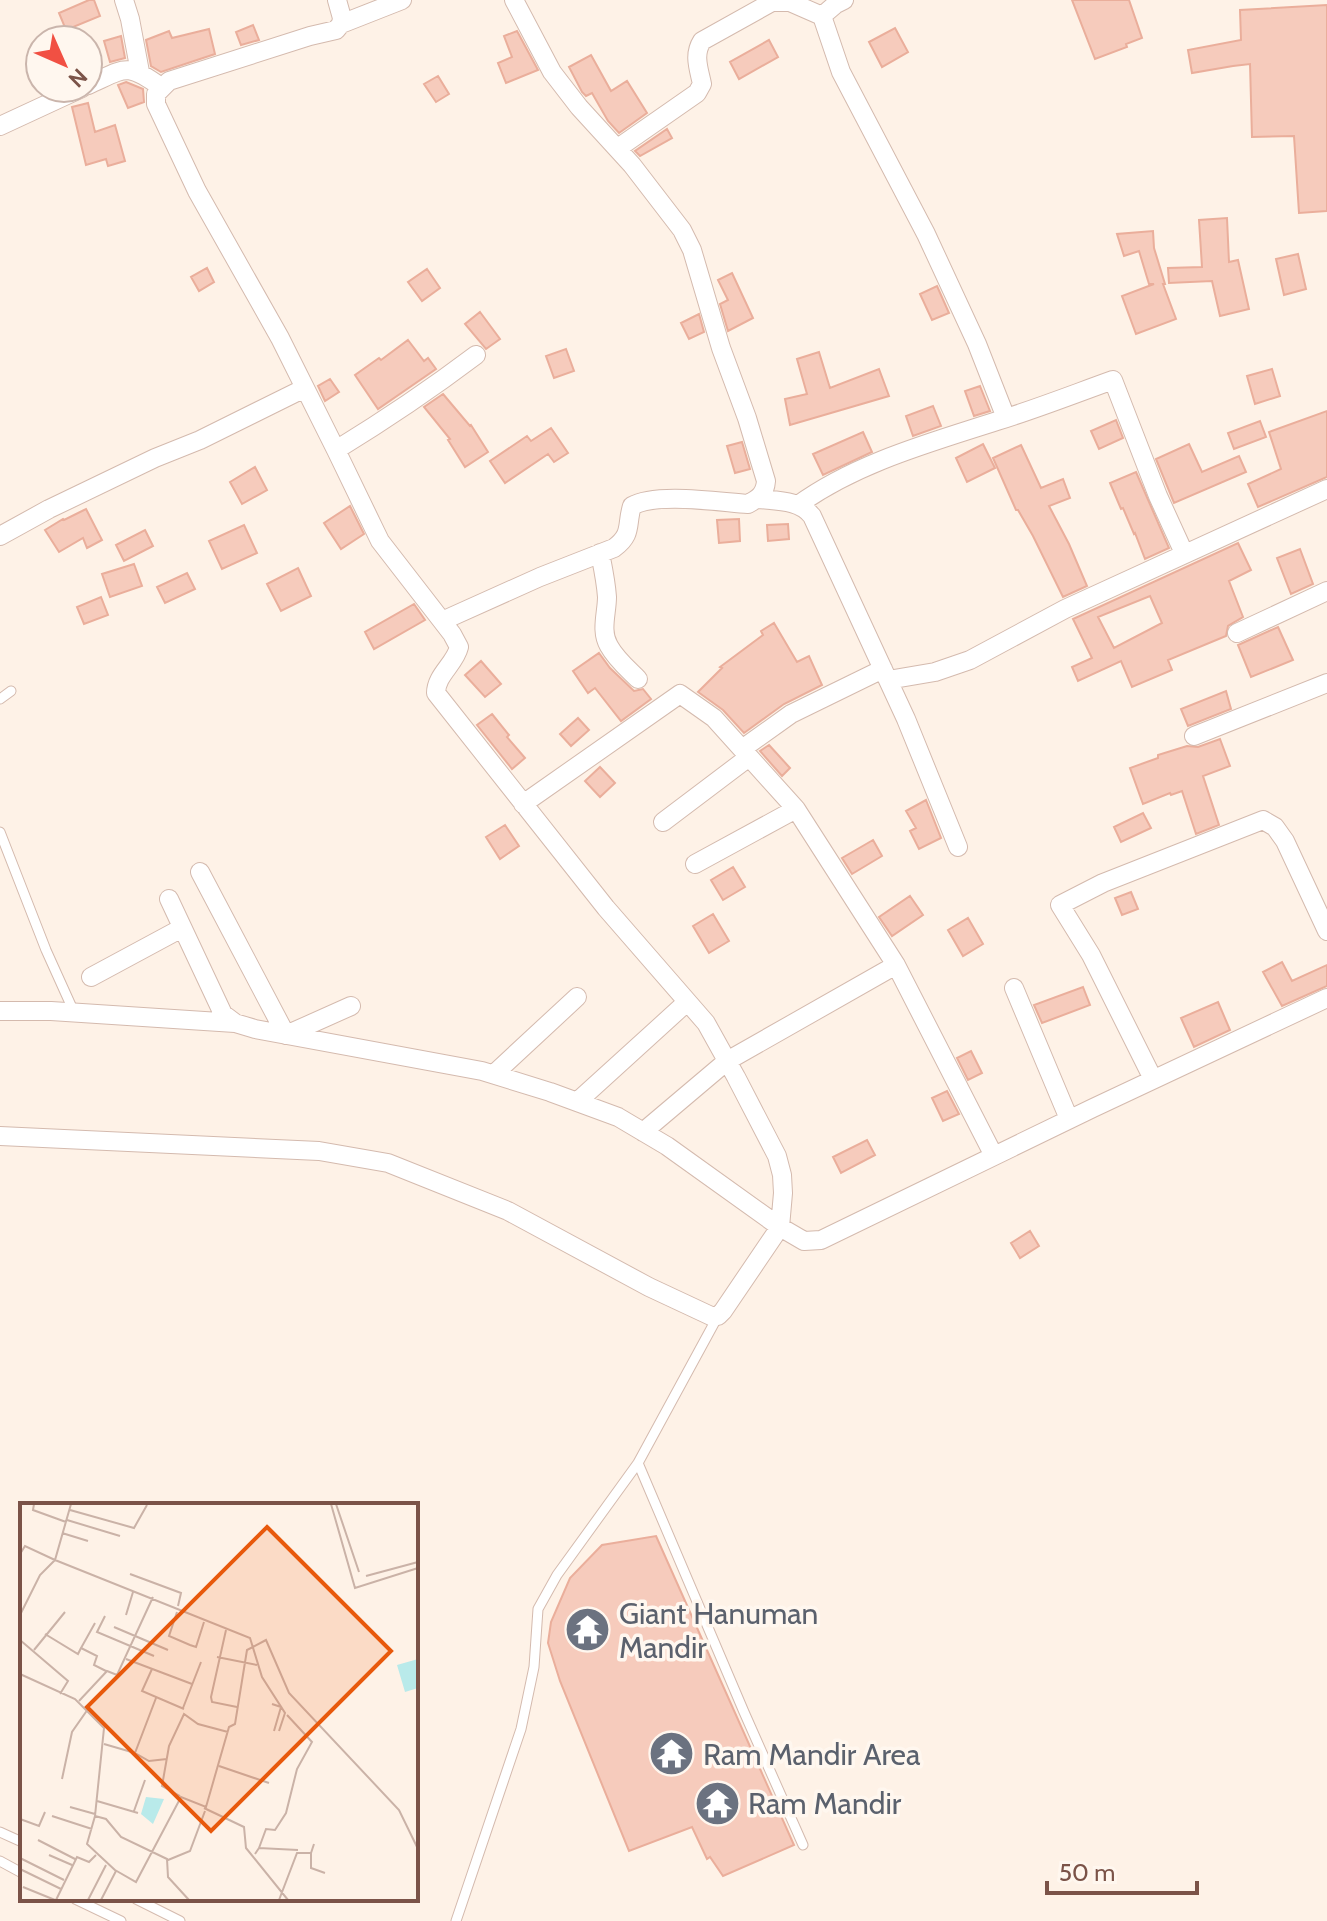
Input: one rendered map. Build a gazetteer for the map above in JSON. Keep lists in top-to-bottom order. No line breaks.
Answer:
{"places":{"temple":["Giant Hanuman Mandir","Ram Mandir Area","Ram Mandir"]},"scale_bar":"50 m","north":"bottom right"}
